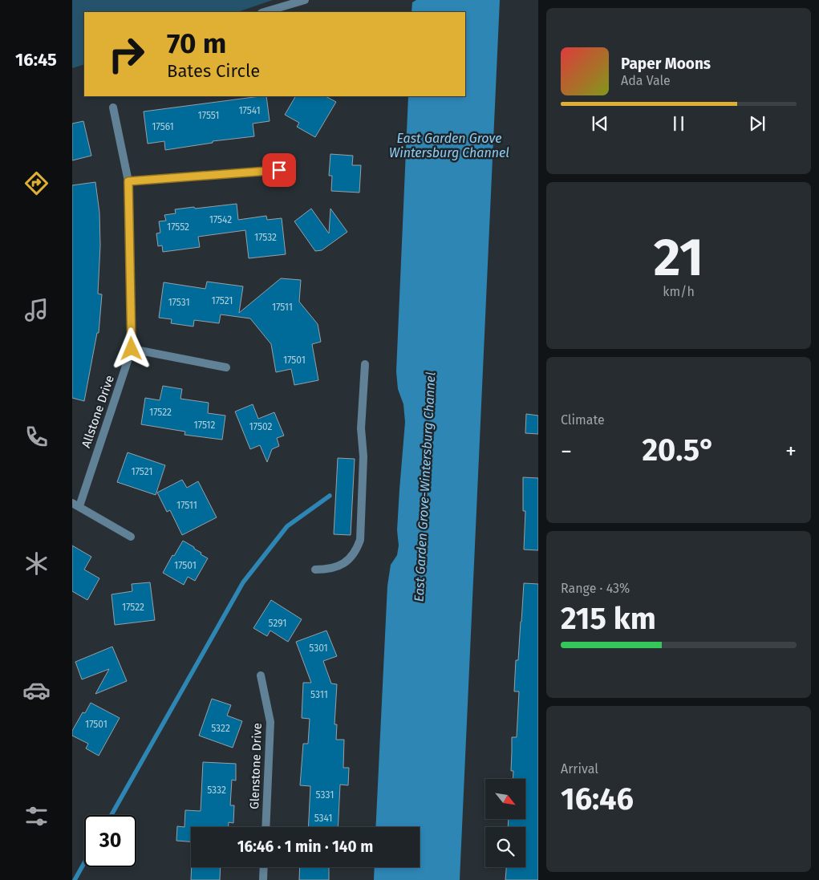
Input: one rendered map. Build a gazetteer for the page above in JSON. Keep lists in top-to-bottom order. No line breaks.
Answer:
{"streets":{"street":["Allstone Drive","Glenstone Drive"]},"water":["East Garden Grove Wintersburg Channel","East Garden Grove-Wintersburg Channel"],"house_numbers":["17541","17551","17561","17542","17552","17532","17521","17531","17511","17501","17522","17512","17502","17521","17511","17501","17522","5291","5301","5311","17501","5322","5332","5331","5341"],"north":"bottom right","page":{"tabs":"16:45","turn":["70 m","Bates Circle"],"song":["Paper Moons","Ada Vale"],"tile":[["21","km/h"],"Climate",["Range · 43%","215 km"],["Arrival","16:46"]],"heat":["−","20.5°","+"],"limit":"30","trip":"16:46 · 1 min · 140 m"}}
